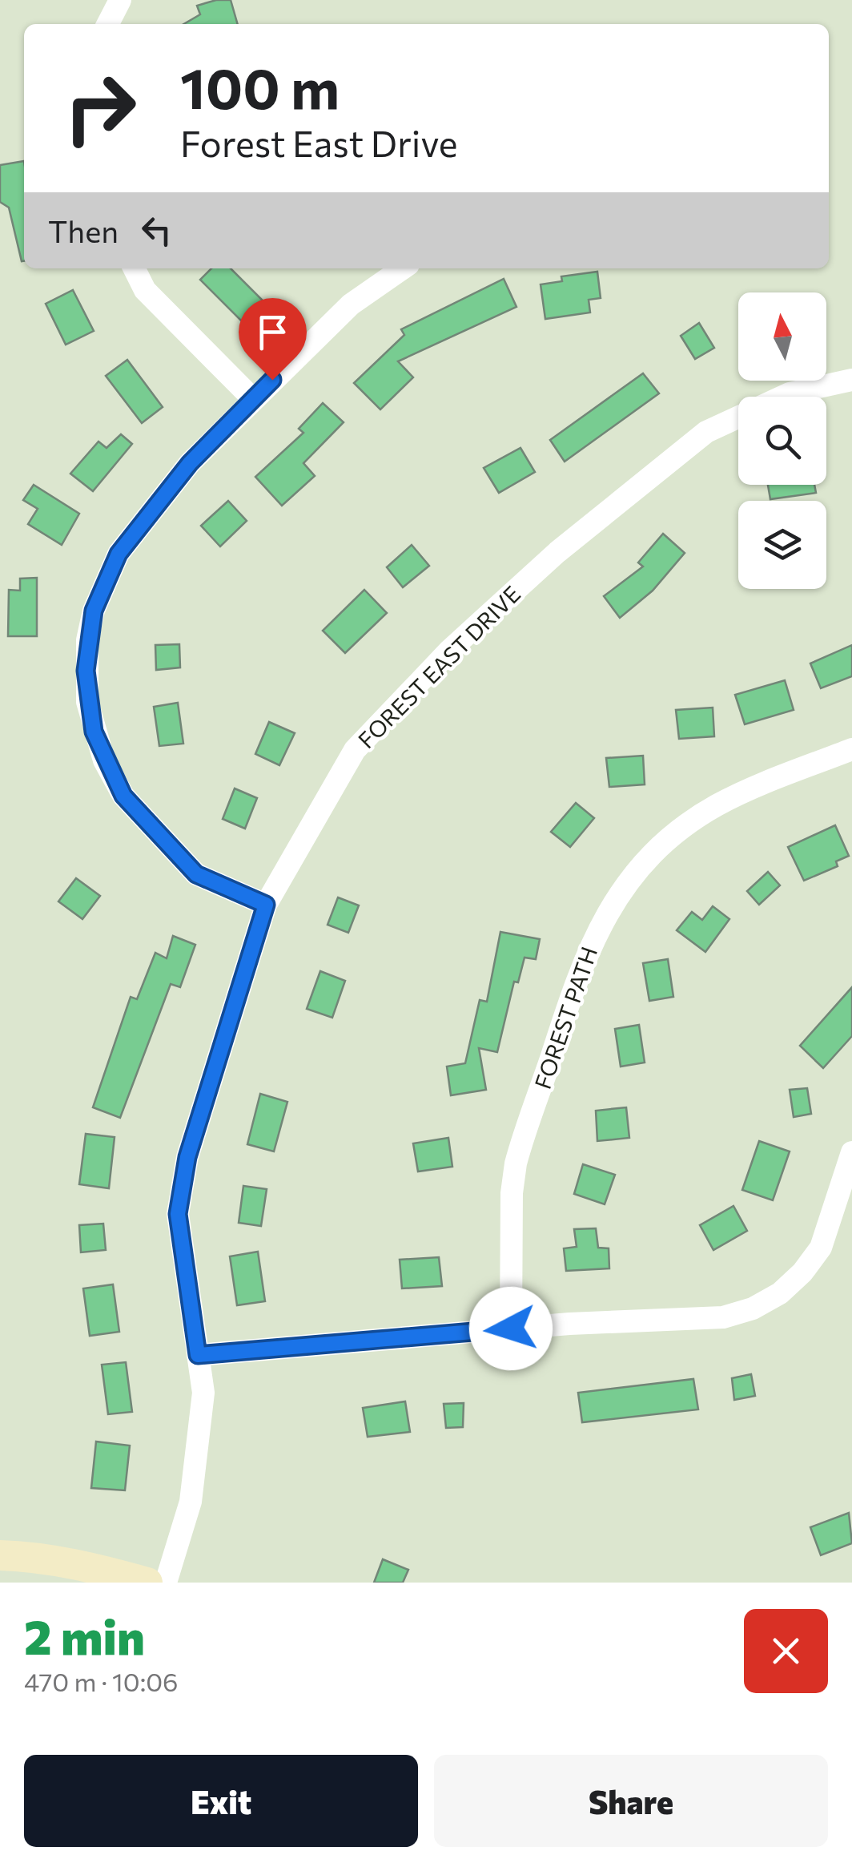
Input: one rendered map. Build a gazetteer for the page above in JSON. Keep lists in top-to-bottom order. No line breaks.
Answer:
{"streets":{"street":["FOREST EAST DRIVE","FOREST PATH"]},"north":"top","page":{"turn":["100 m","Forest East Drive"],"then":"Then","heading":["2 min","470 m · 10:06"],"buttons":["Exit","Share"]}}
